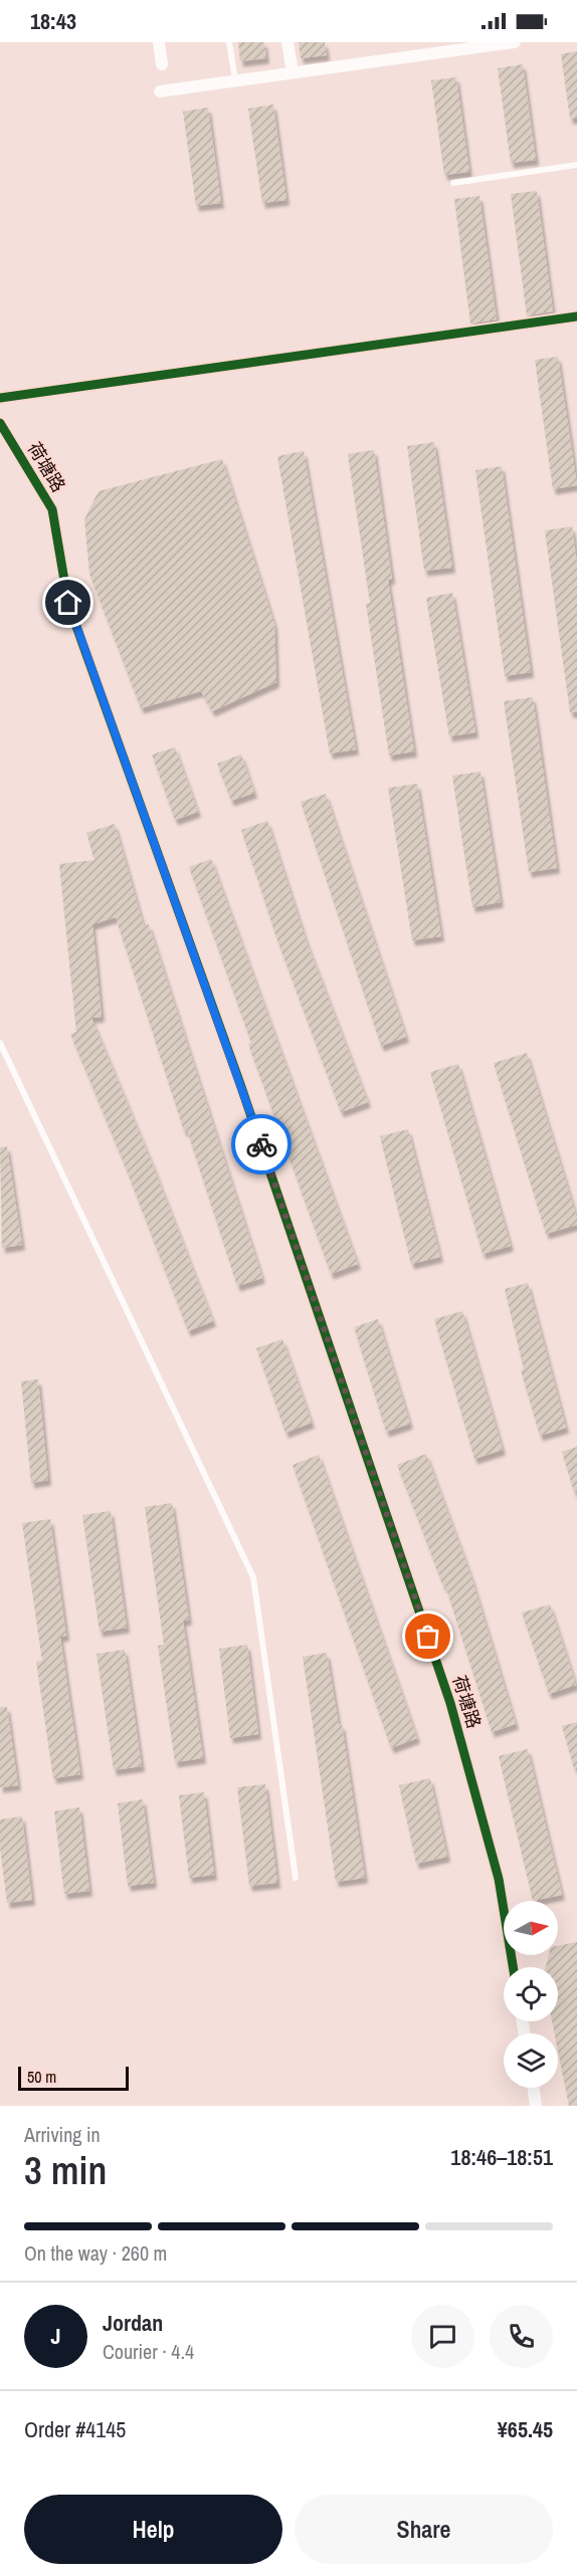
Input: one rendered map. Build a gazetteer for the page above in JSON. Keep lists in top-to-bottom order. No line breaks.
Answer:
{"streets":{"street":["荷塘路"]},"scale_bar":"50 m","north":"right","page":{"status":"18:43","scale":"50 m","heading":["3 min","Arriving in","18:46–18:51"],"panel":["Jordan","Courier · 4.4","Order #4145","¥65.45"],"bar":"On the way · 260 m","round":"J","buttons":["Help","Share"]}}
